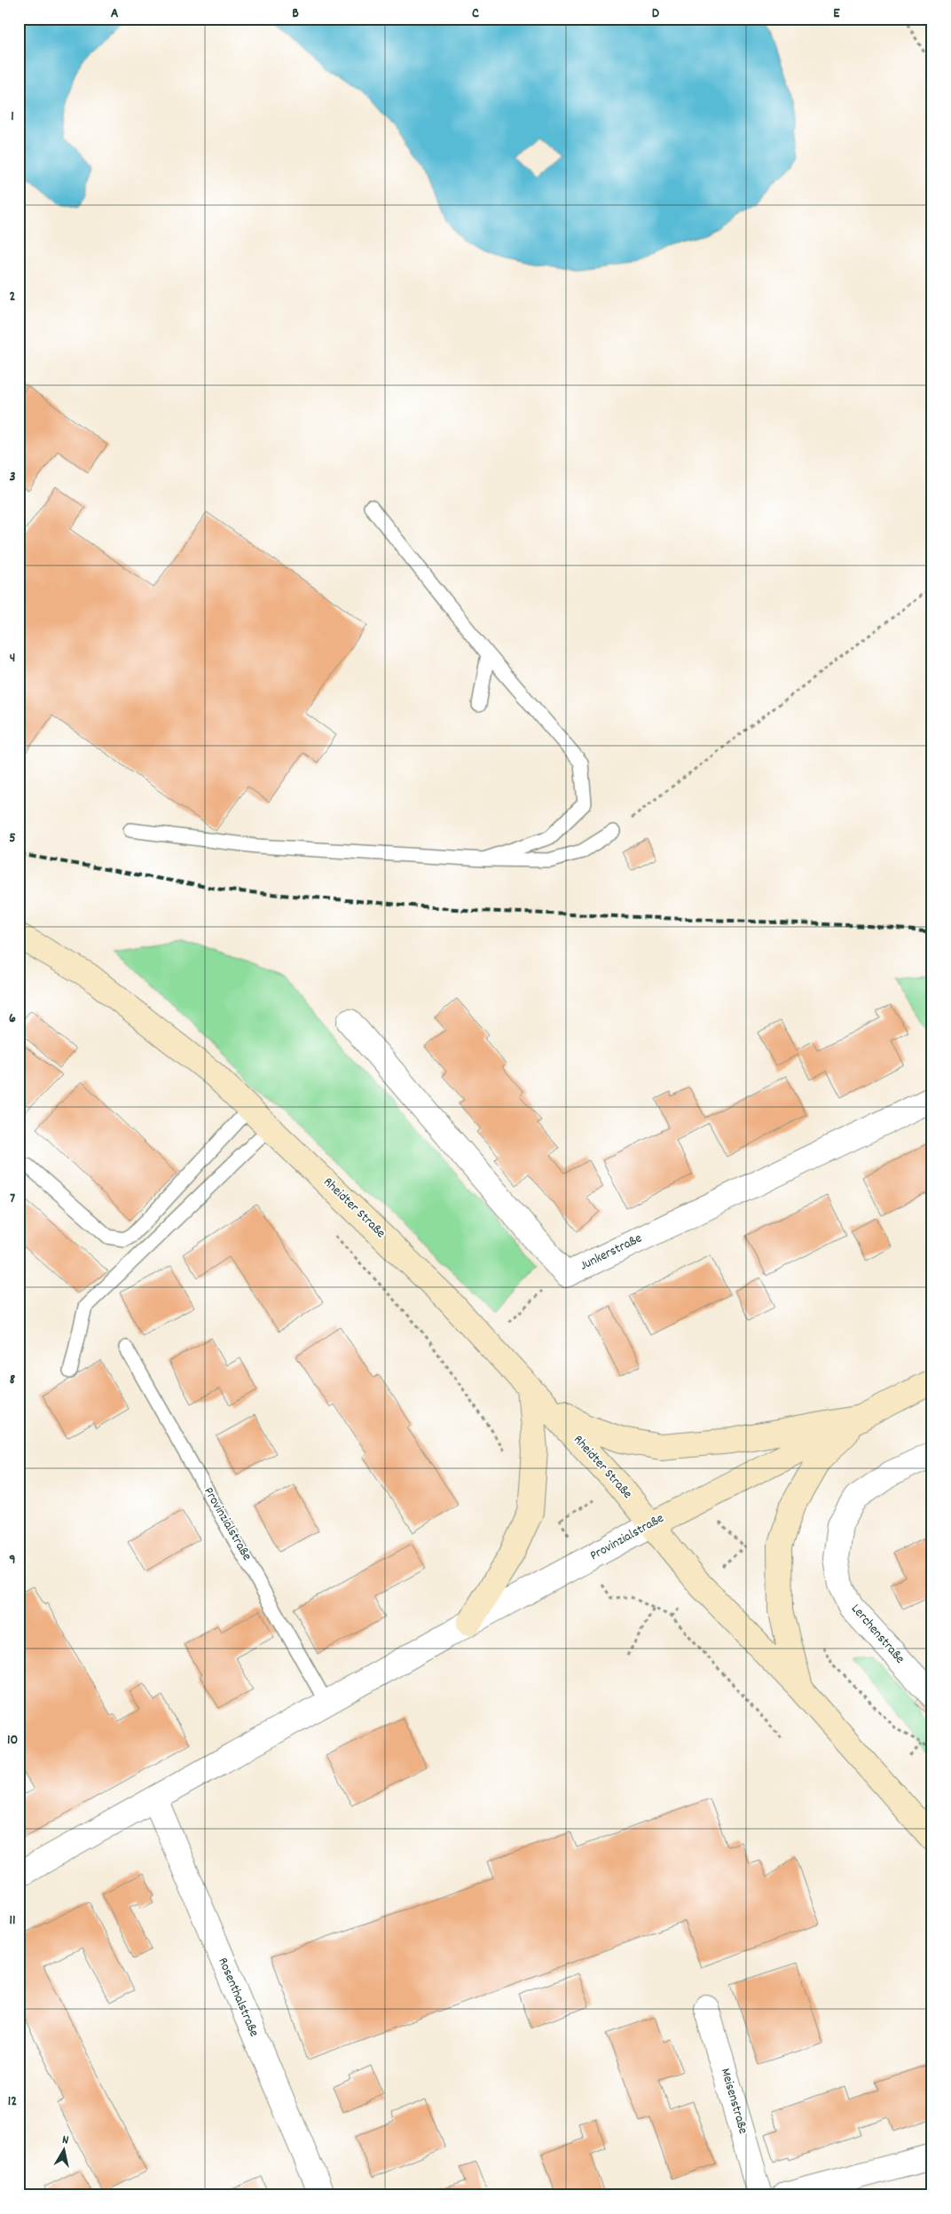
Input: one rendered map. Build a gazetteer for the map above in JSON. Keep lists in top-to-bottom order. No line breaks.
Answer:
{"streets":{"main road":["Rheidter Straße","Provinzialstraße"],"street":["Junkerstraße","Lerchenstraße","Rosenthalstraße","Meisenstraße"]},"crossings":[["Rheidter Straße","Provinzialstraße"],["Provinzialstraße","Rosenthalstraße"]],"north":"top","grid":{"columns":["A","B","C","D","E"],"rows":["1","2","3","4","5","6","7","8","9","10","11","12"]}}
